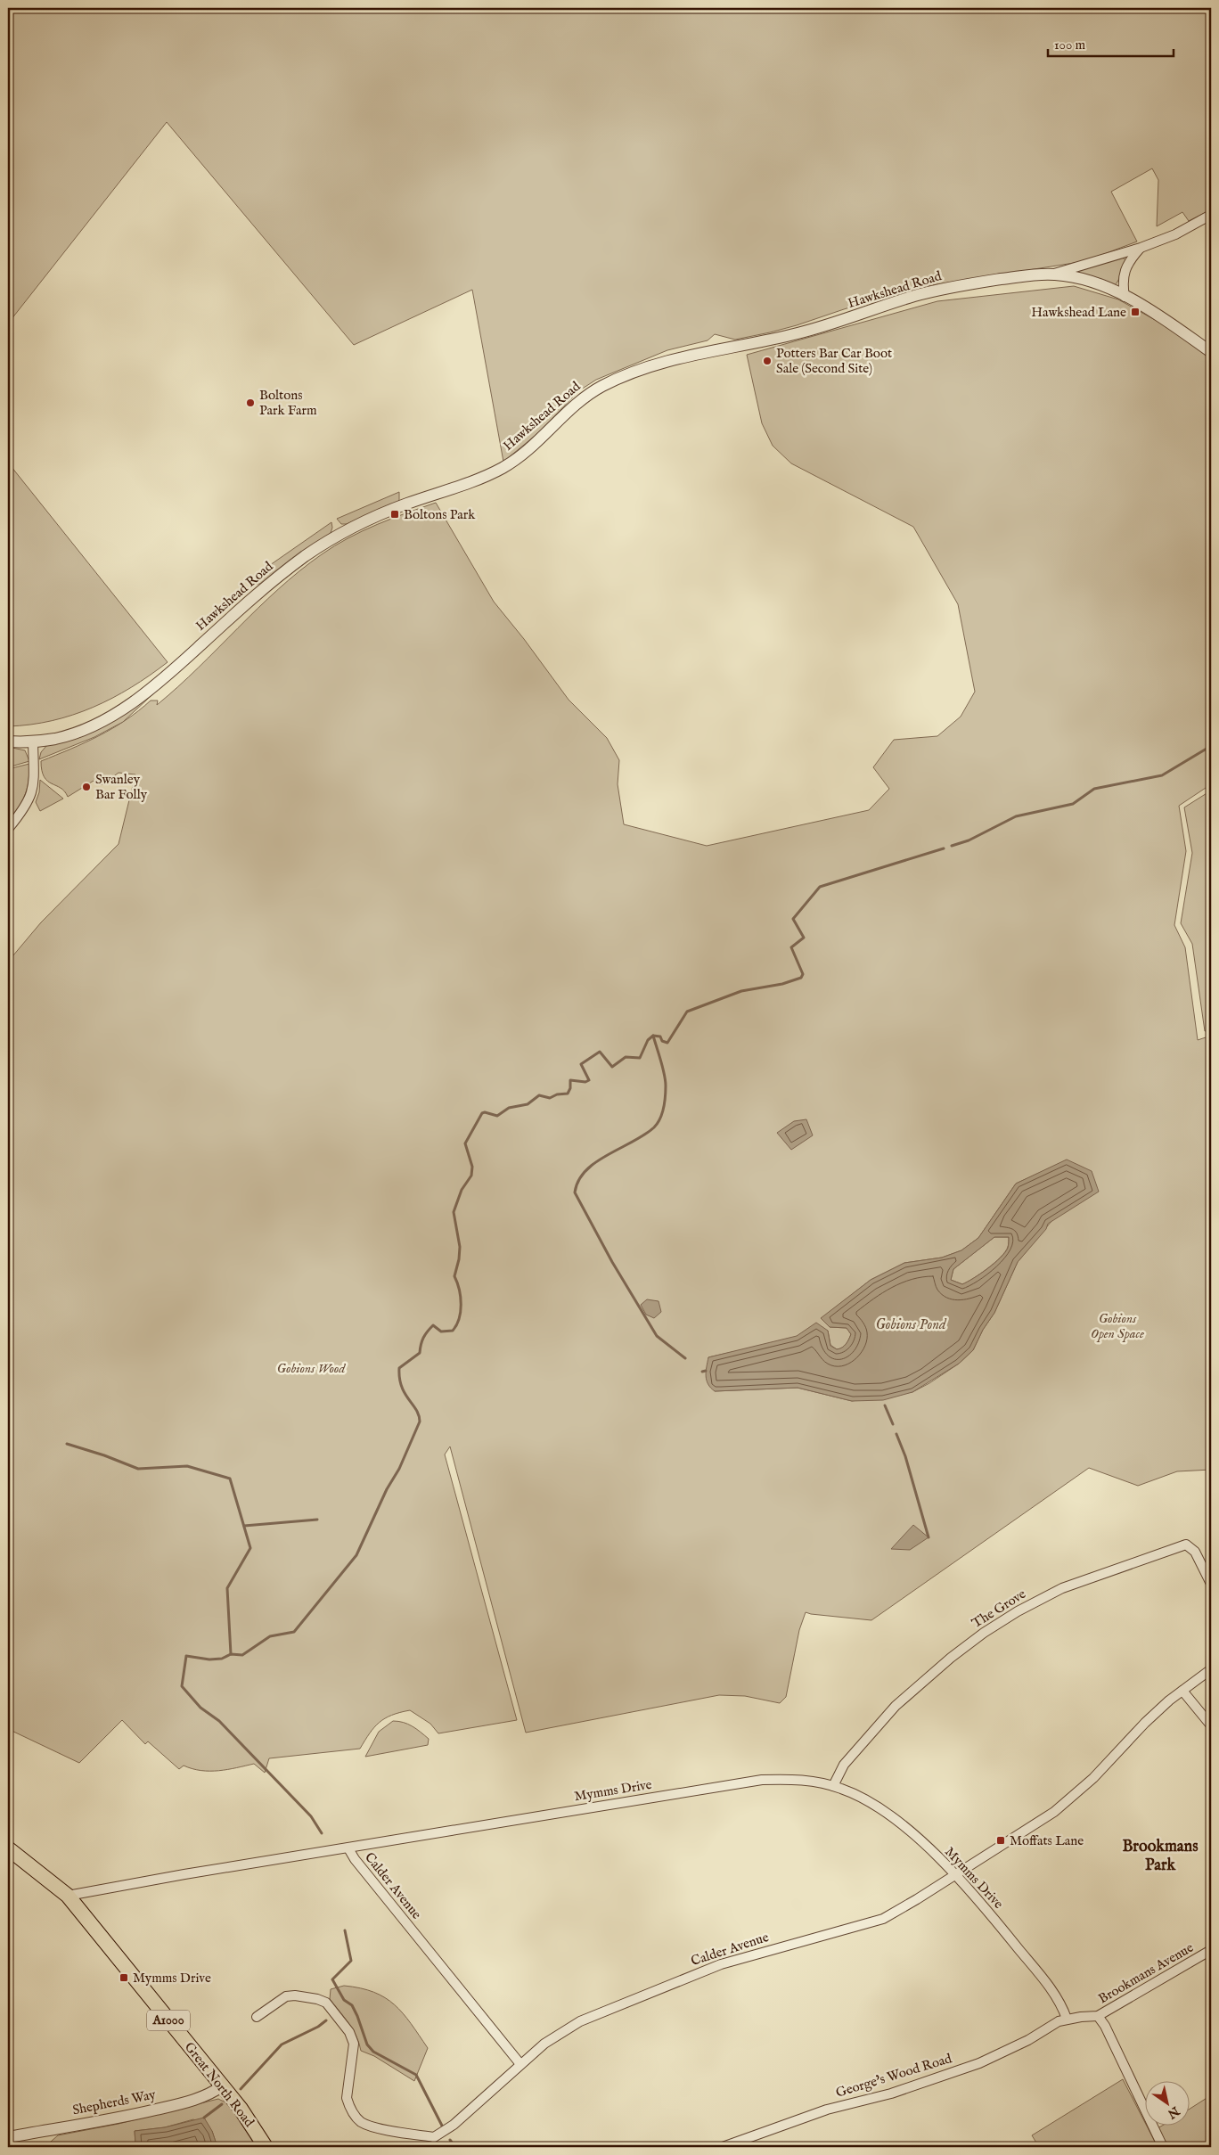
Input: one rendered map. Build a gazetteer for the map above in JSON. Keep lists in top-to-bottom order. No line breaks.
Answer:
{"streets":{"main road":["A1000","Great North Road"],"street":["Hawkshead Road","The Grove","Mymms Drive","Calder Avenue","Brookmans Avenue","George's Wood Road","Shepherds Way"]},"crossings":[["The Grove","Mymms Drive"],["Mymms Drive","Calder Avenue"],["Mymms Drive","Brookmans Avenue"],["Mymms Drive","George's Wood Road"],["Mymms Drive","Great North Road"],["Brookmans Avenue","George's Wood Road"],["Great North Road","Shepherds Way"]],"districts":["Brookmans Park"],"water":["Gobions Pond"],"parks":["Gobions Open Space","Gobions Wood"],"places":{"transit":["Hawkshead Lane","Boltons Park","Moffats Lane","Mymms Drive"],"other":["Potters Bar Car Boot Sale (Second Site)","Boltons Park Farm","Swanley Bar Folly"]},"scale_bar":"100 m","north":"bottom right"}
